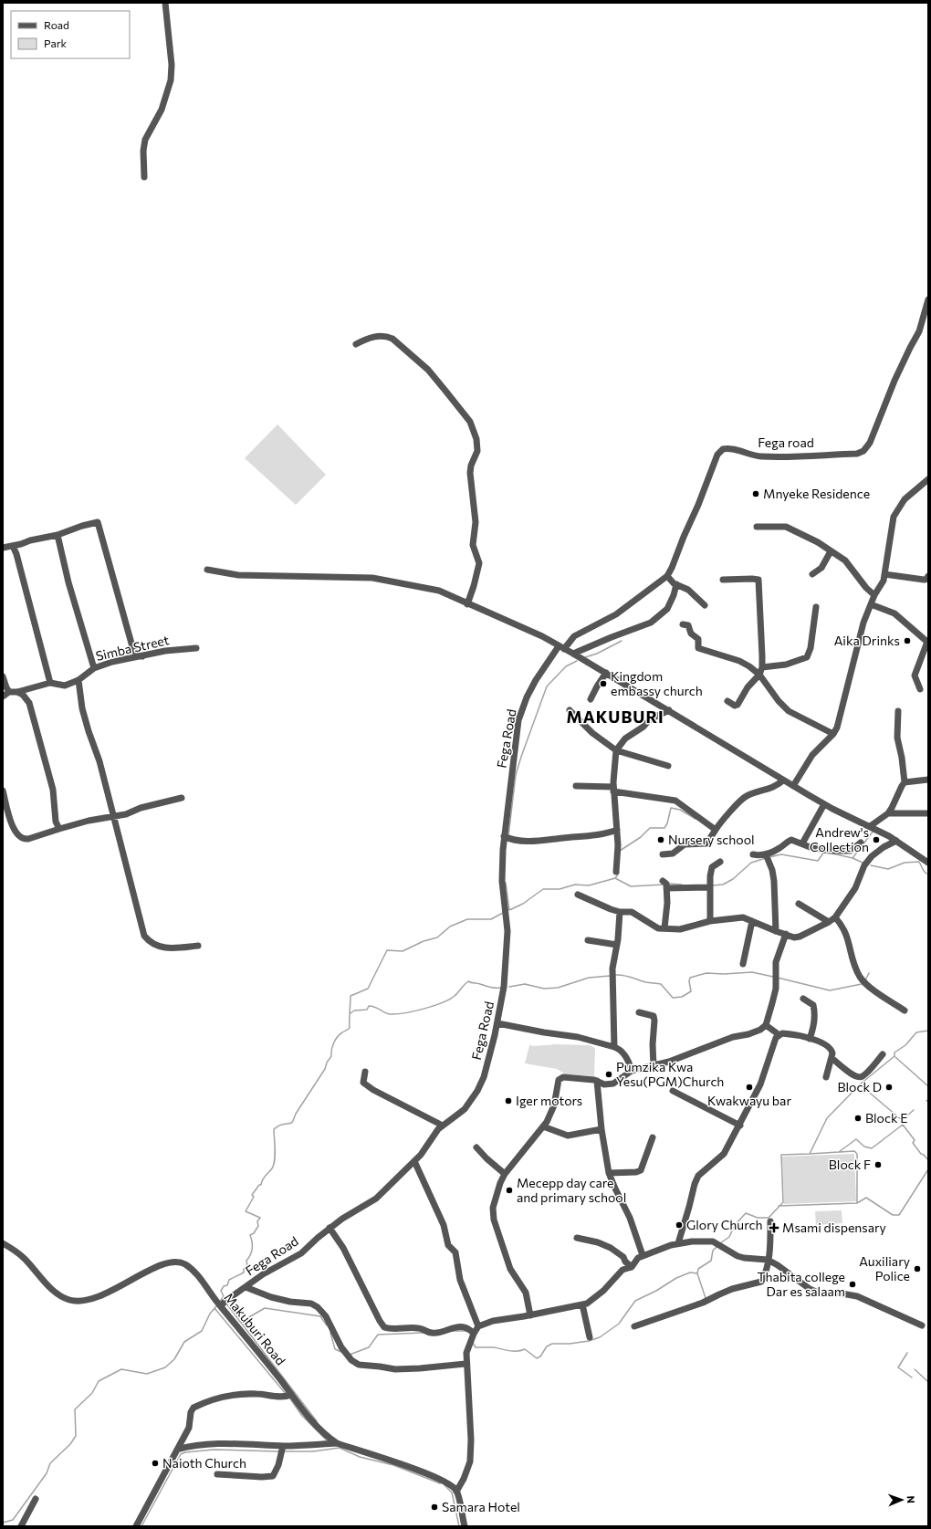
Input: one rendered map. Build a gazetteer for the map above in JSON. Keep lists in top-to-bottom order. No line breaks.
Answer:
{"streets":{"street":["Fega road","Simba Street","Fega Road","Makuburi Road"]},"crossings":[["Fega road","Fega Road"],["Fega Road","Makuburi Road"]],"districts":["MAKUBURI"],"places":{"other":["Mnyeke Residence","Aika Drinks","Kingdom embassy church","Nursery school","Andrew's Collection","Pumzika Kwa Yesu(PGM)Church","Kwakwayu bar","Block D","Iger motors","Block E","Block F","Mecepp day care and primary school","Glory Church","Auxiliary Police","Thabita college Dar es salaam","Naioth Church","Samara Hotel"],"health":["Msami dispensary"]},"legend":["Road","Park"],"north":"right"}
